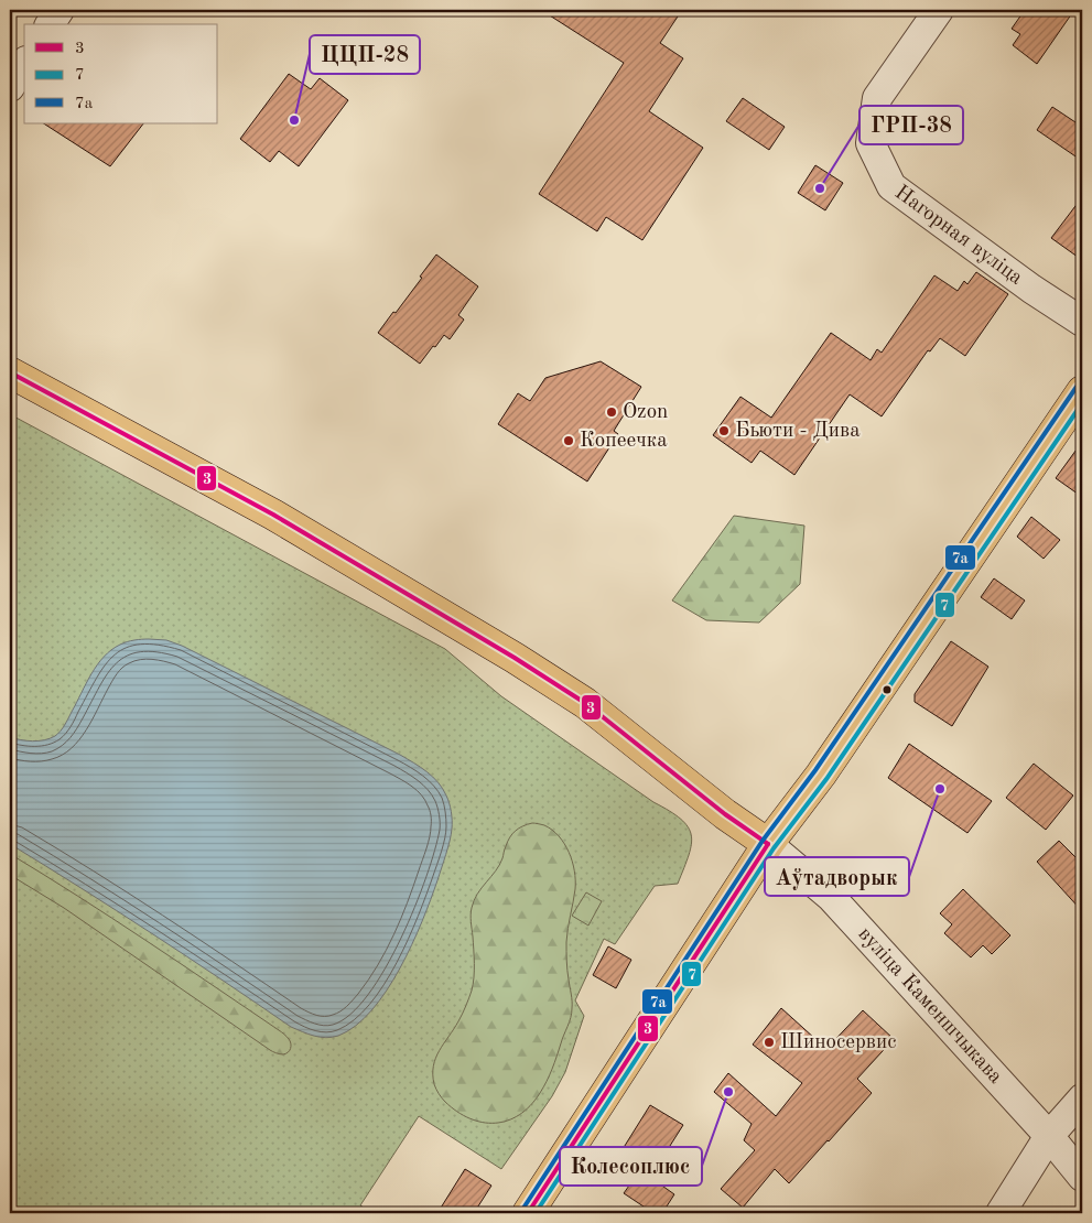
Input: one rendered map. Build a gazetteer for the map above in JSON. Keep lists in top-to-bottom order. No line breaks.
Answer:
{"streets":{"street":["Нагорная вуліца","вуліца Каменшчыкава"]},"places":["ЦЦП-28","ГРП-38","Ozon","Бьюти - Дива","Копеечка","Аўтадворык","Шиносервис","Колесоплюс"],"lines":["transit line 3","transit line 7а","transit line 7"],"legend":["3","7","7а"]}
